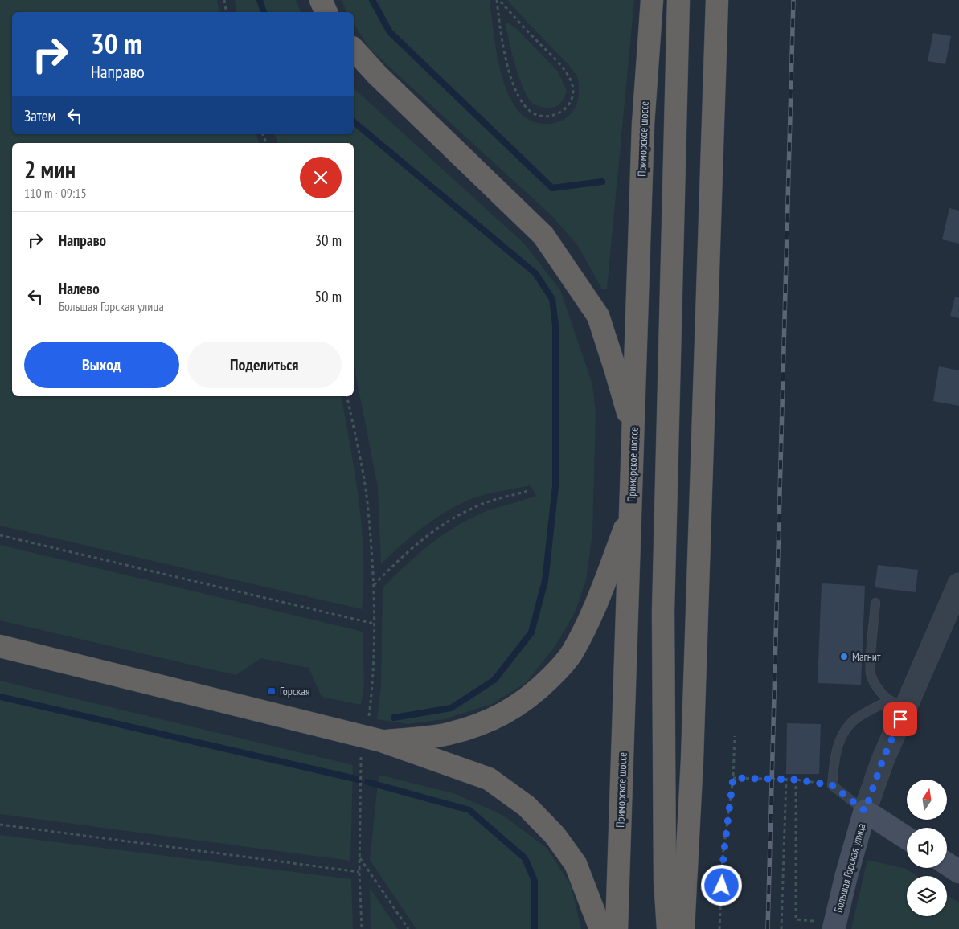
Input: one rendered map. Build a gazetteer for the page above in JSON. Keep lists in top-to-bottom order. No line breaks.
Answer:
{"streets":{"highway":["Приморское шоссе"],"main road":["Большая Горская улица"]},"places":{"other":["Магнит"],"transit":["Горская"]},"north":"top","page":{"turn":["30 m","Направо"],"then":"Затем","heading":["2 мин","110 m · 09:15"],"list":[{"name":"Направо","value":"30 m"},{"name":"Налево","note":"Большая Горская улица","value":"50 m"}],"buttons":["Выход","Поделиться"]}}
